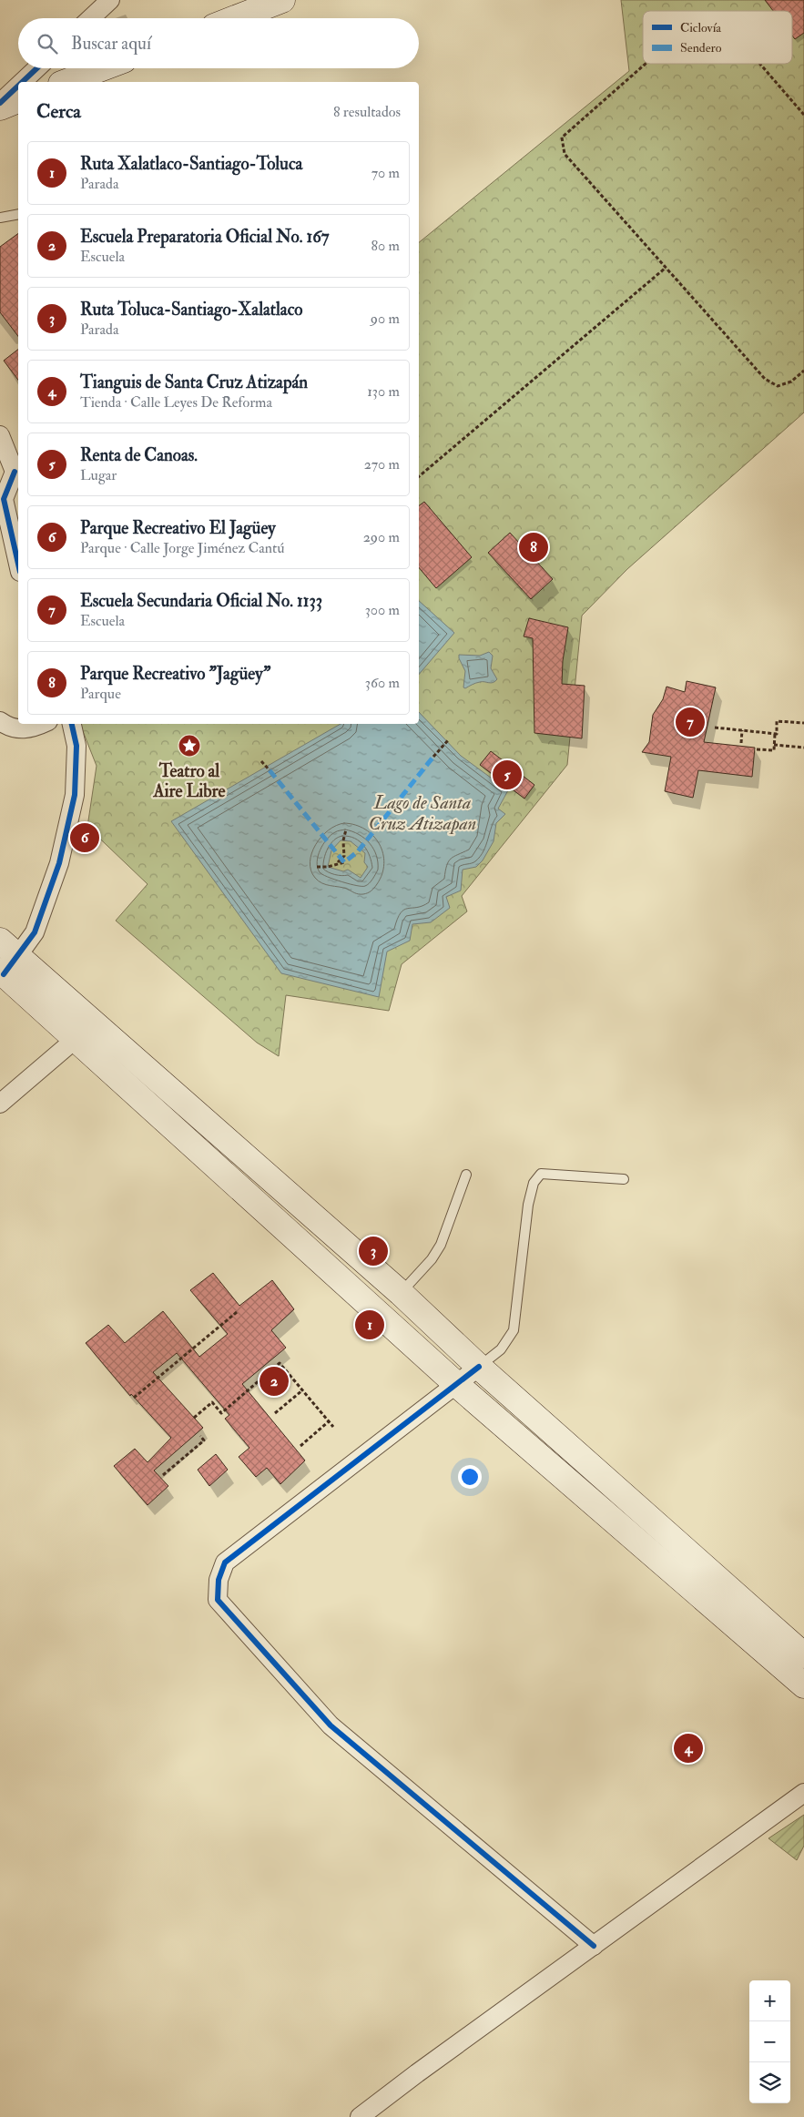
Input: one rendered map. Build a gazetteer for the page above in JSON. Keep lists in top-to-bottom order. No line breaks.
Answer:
{"water":["Lago de Santa Cruz Atizapan"],"places":{"place":["Teatro al Aire Libre"]},"legend":["Ciclovía","Sendero"],"page":{"search":"Buscar aquí","heading":["Cerca","8 resultados"],"list":[{"mark":"1","name":"Ruta Xalatlaco-Santiago-Toluca","note":"Parada","value":"70 m"},{"mark":"2","name":"Escuela Preparatoria Oficial No. 167","note":"Escuela","value":"80 m"},{"mark":"3","name":"Ruta Toluca-Santiago-Xalatlaco","note":"Parada","value":"90 m"},{"mark":"4","name":"Tianguis de Santa Cruz Atizapán","note":"Tienda · Calle Leyes De Reforma","value":"130 m"},{"mark":"5","name":"Renta de Canoas.","note":"Lugar","value":"270 m"},{"mark":"6","name":"Parque Recreativo El Jagüey","note":"Parque · Calle Jorge Jiménez Cantú","value":"290 m"},{"mark":"7","name":"Escuela Secundaria Oficial No. 1133","note":"Escuela","value":"300 m"},{"mark":"8","name":"Parque Recreativo \"Jagüey\"","note":"Parque","value":"360 m"}],"pins":["8","7","5","6","3","1","2","4"],"map_buttons":["+","−"]}}
